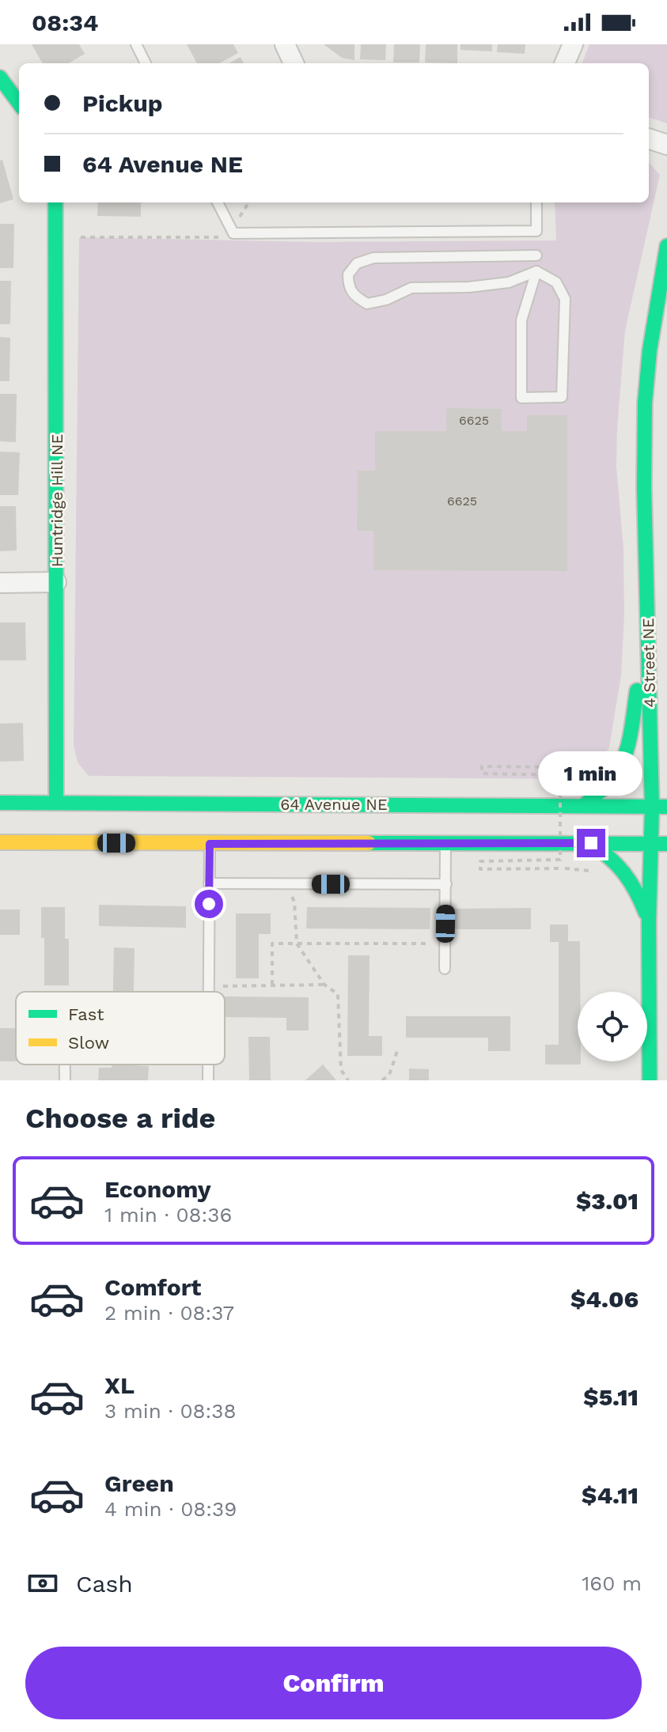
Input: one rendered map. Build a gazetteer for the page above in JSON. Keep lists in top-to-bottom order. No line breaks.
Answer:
{"streets":{"main road":["Huntridge Hill NE","4 Street NE","64 Avenue NE"]},"crossings":[["Huntridge Hill NE","64 Avenue NE"],["4 Street NE","64 Avenue NE"]],"house_numbers":["6625","6625"],"legend":["Fast","Slow"],"page":{"status":"08:34","banner":["Pickup","64 Avenue NE"],"bubble":"1 min","heading":"Choose a ride","list":[{"name":"Economy","note":"1 min · 08:36","value":"$3.01"},{"name":"Comfort","note":"2 min · 08:37","value":"$4.06"},{"name":"XL","note":"3 min · 08:38","value":"$5.11"},{"name":"Green","note":"4 min · 08:39","value":"$4.11"}],"pay":["Cash","160 m"],"buttons":"Confirm"}}
